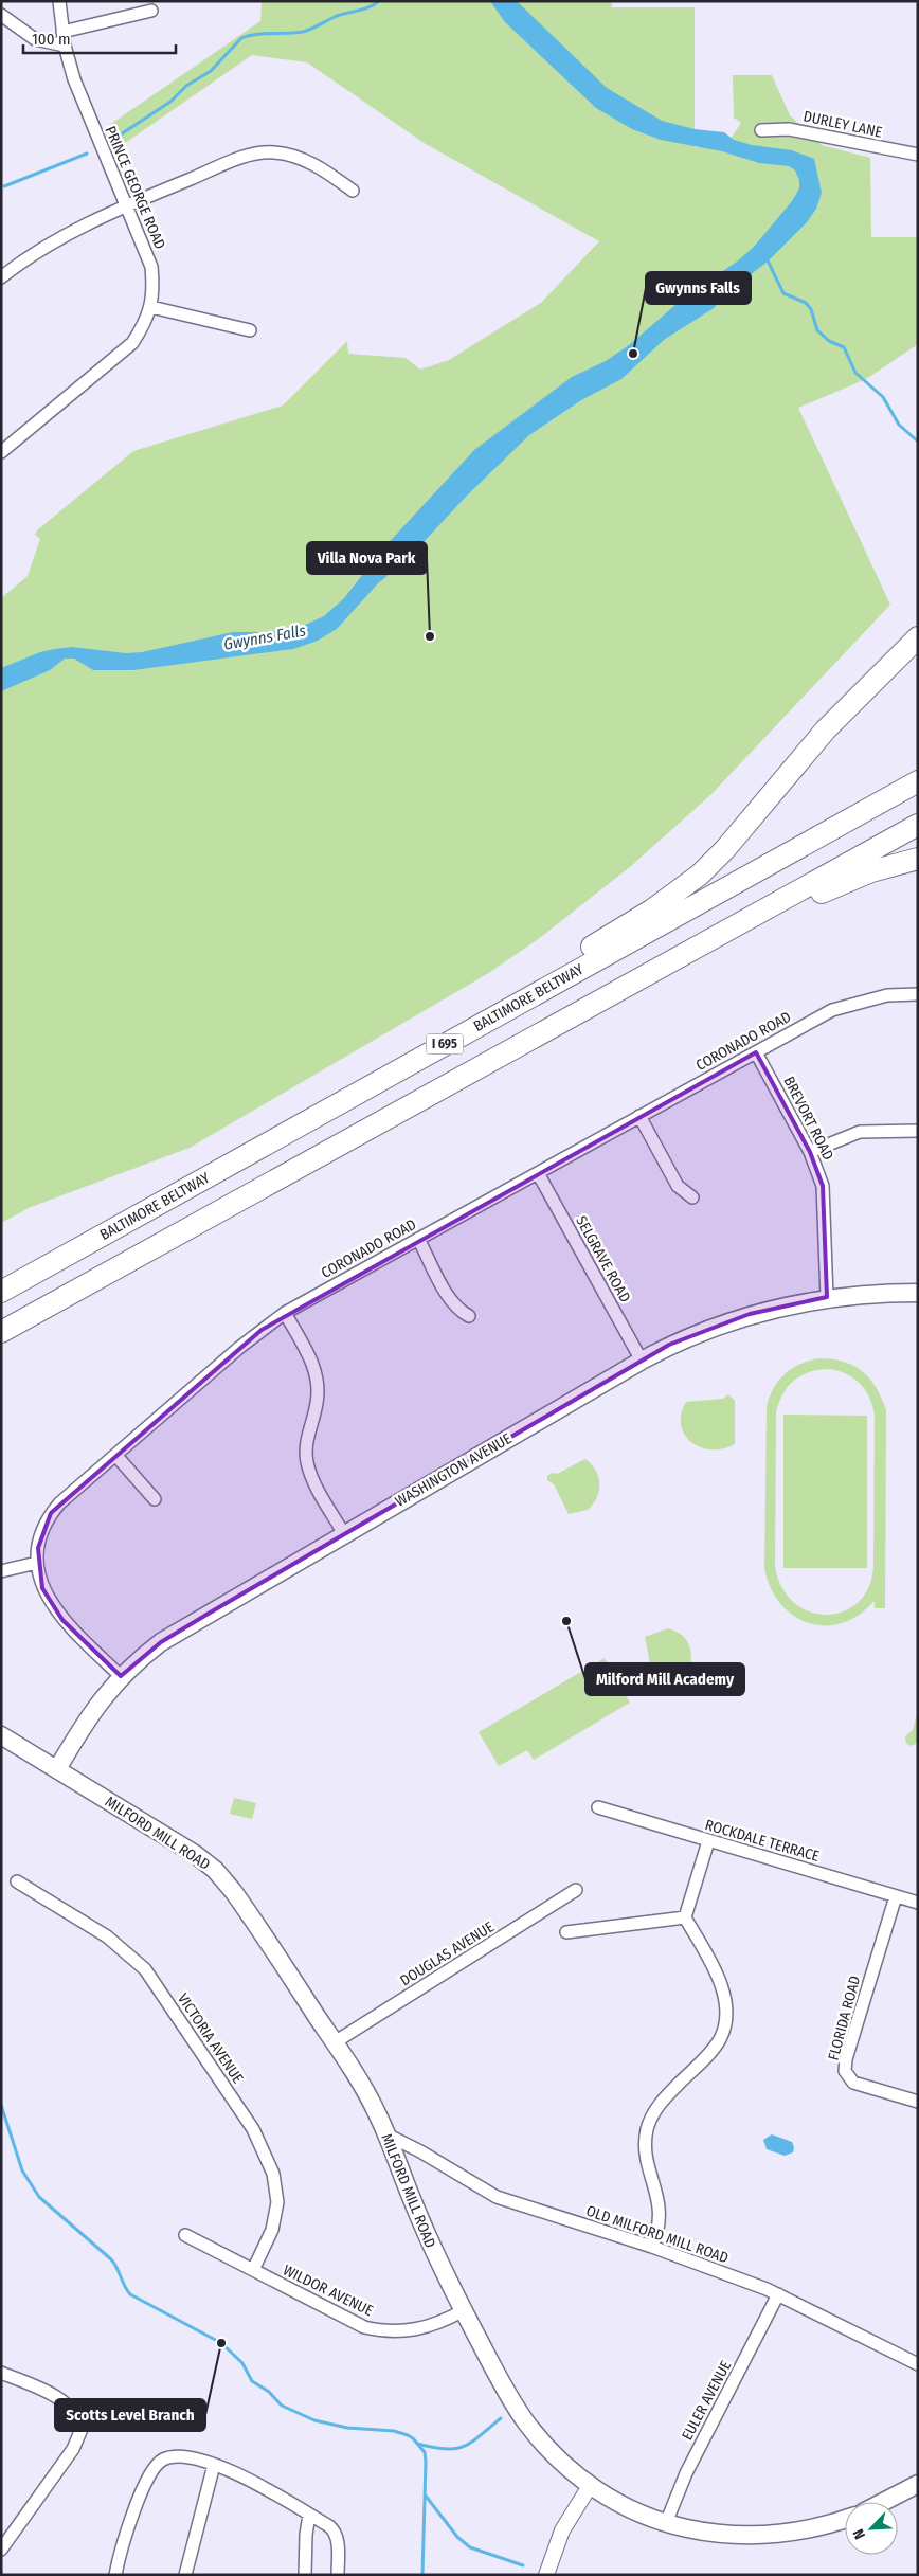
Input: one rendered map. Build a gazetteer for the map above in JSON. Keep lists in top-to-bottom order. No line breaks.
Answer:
{"streets":{"highway":["BALTIMORE BELTWAY","I 695"],"main road":["WASHINGTON AVENUE","MILFORD MILL ROAD"],"street":["DURLEY LANE","PRINCE GEORGE ROAD","CORONADO ROAD","BREVORT ROAD","SELGRAVE ROAD","ROCKDALE TERRACE","DOUGLAS AVENUE","FLORIDA ROAD","VICTORIA AVENUE","OLD MILFORD MILL ROAD","WILDOR AVENUE","EULER AVENUE"]},"crossings":[["CORONADO ROAD","BREVORT ROAD"],["CORONADO ROAD","SELGRAVE ROAD"],["CORONADO ROAD","WASHINGTON AVENUE"],["BREVORT ROAD","WASHINGTON AVENUE"],["SELGRAVE ROAD","WASHINGTON AVENUE"],["WASHINGTON AVENUE","MILFORD MILL ROAD"],["MILFORD MILL ROAD","DOUGLAS AVENUE"],["MILFORD MILL ROAD","OLD MILFORD MILL ROAD"],["MILFORD MILL ROAD","WILDOR AVENUE"],["MILFORD MILL ROAD","EULER AVENUE"],["ROCKDALE TERRACE","FLORIDA ROAD"],["VICTORIA AVENUE","WILDOR AVENUE"],["OLD MILFORD MILL ROAD","EULER AVENUE"]],"water":["Gwynns Falls"],"places":["Gwynns Falls","Villa Nova Park","Milford Mill Academy","Scotts Level Branch"],"scale_bar":"100 m","north":"bottom left"}
